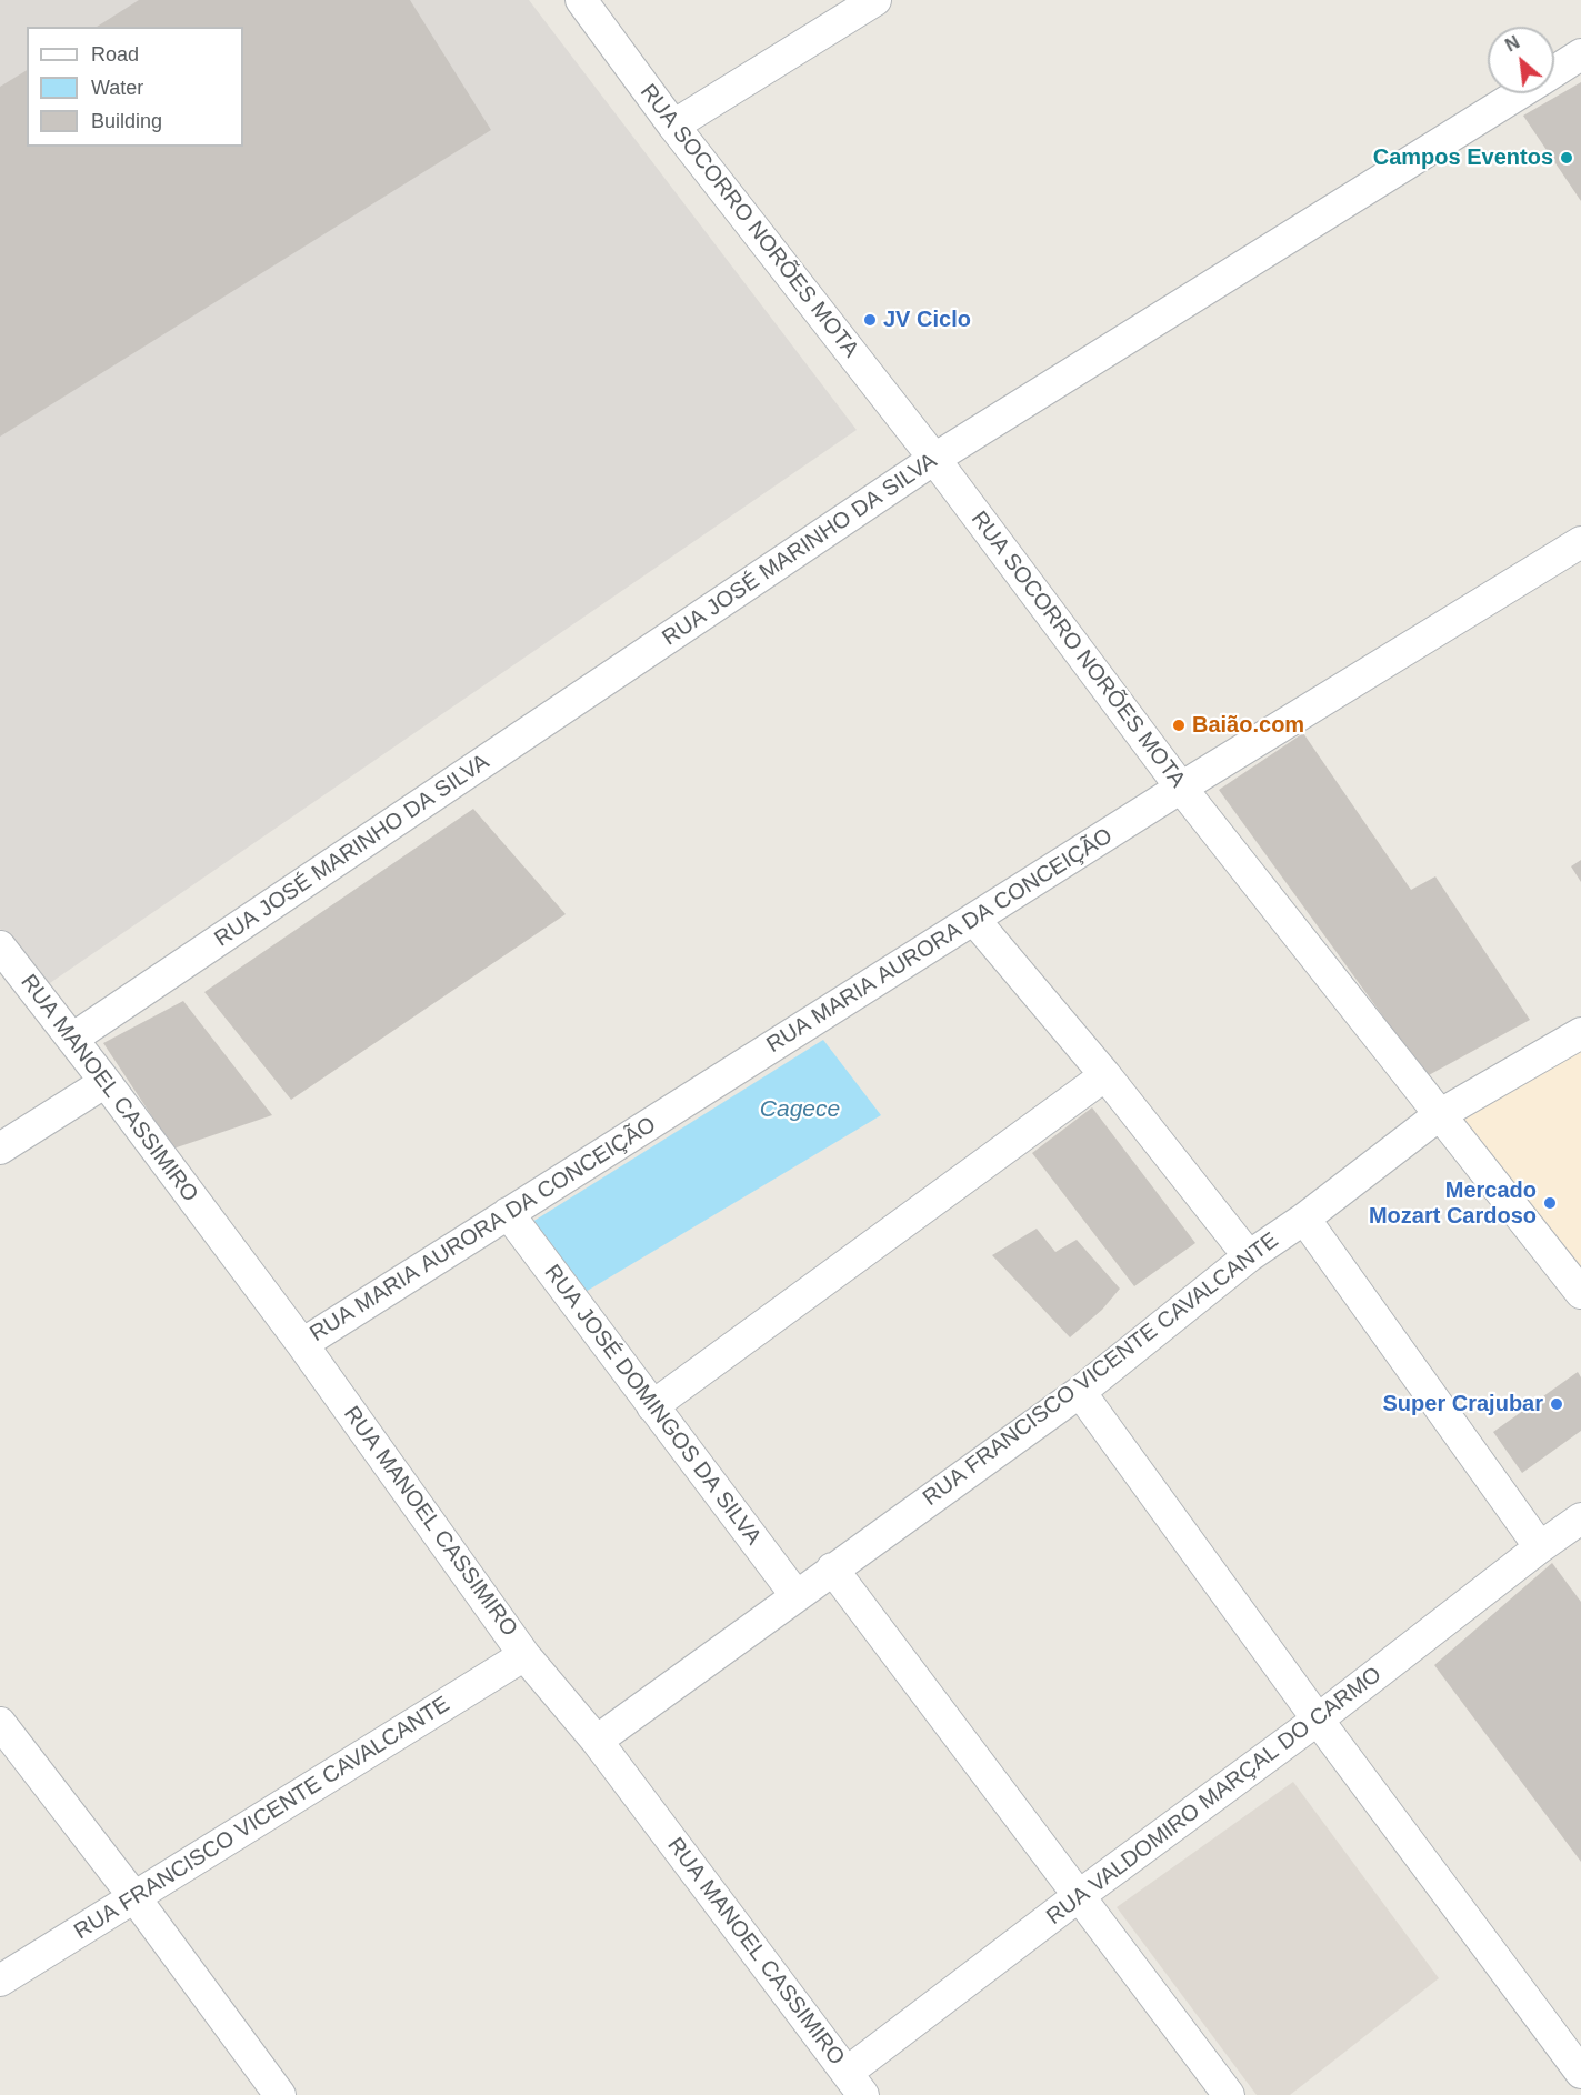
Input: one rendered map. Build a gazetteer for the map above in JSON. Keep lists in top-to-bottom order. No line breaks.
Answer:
{"streets":{"street":["RUA SOCORRO NORÕES MOTA","RUA JOSÉ MARINHO DA SILVA","RUA MARIA AURORA DA CONCEIÇÃO","RUA MANOEL CASSIMIRO","RUA FRANCISCO VICENTE CAVALCANTE","RUA JOSÉ DOMINGOS DA SILVA","RUA VALDOMIRO MARÇAL DO CARMO"]},"crossings":[["RUA SOCORRO NORÕES MOTA","RUA JOSÉ MARINHO DA SILVA"],["RUA SOCORRO NORÕES MOTA","RUA MARIA AURORA DA CONCEIÇÃO"],["RUA SOCORRO NORÕES MOTA","RUA FRANCISCO VICENTE CAVALCANTE"],["RUA JOSÉ MARINHO DA SILVA","RUA MANOEL CASSIMIRO"],["RUA MARIA AURORA DA CONCEIÇÃO","RUA MANOEL CASSIMIRO"],["RUA MARIA AURORA DA CONCEIÇÃO","RUA JOSÉ DOMINGOS DA SILVA"],["RUA MANOEL CASSIMIRO","RUA FRANCISCO VICENTE CAVALCANTE"],["RUA MANOEL CASSIMIRO","RUA VALDOMIRO MARÇAL DO CARMO"],["RUA FRANCISCO VICENTE CAVALCANTE","RUA JOSÉ DOMINGOS DA SILVA"]],"water":["Cagece"],"places":["Campos Eventos","JV Ciclo","Baião.com","Mercado Mozart Cardoso","Super Crajubar"],"legend":["Road","Water","Building"],"north":"top left"}
